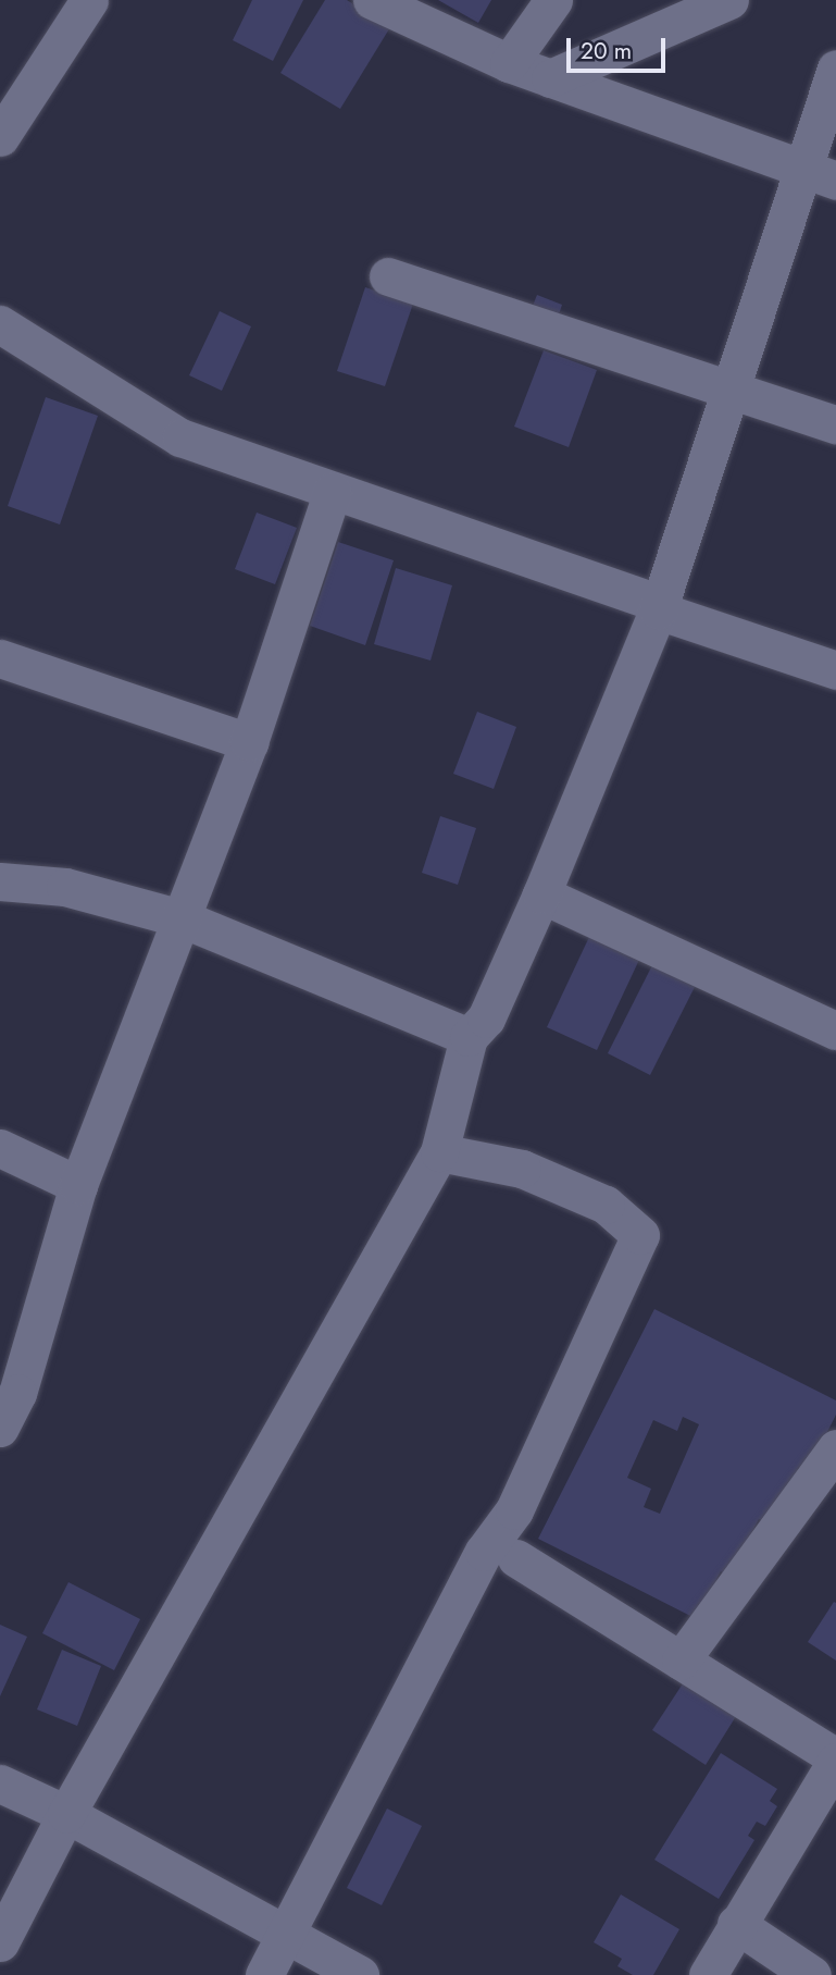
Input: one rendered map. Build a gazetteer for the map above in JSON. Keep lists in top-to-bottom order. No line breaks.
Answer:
{"scale_bar":"20 m"}
